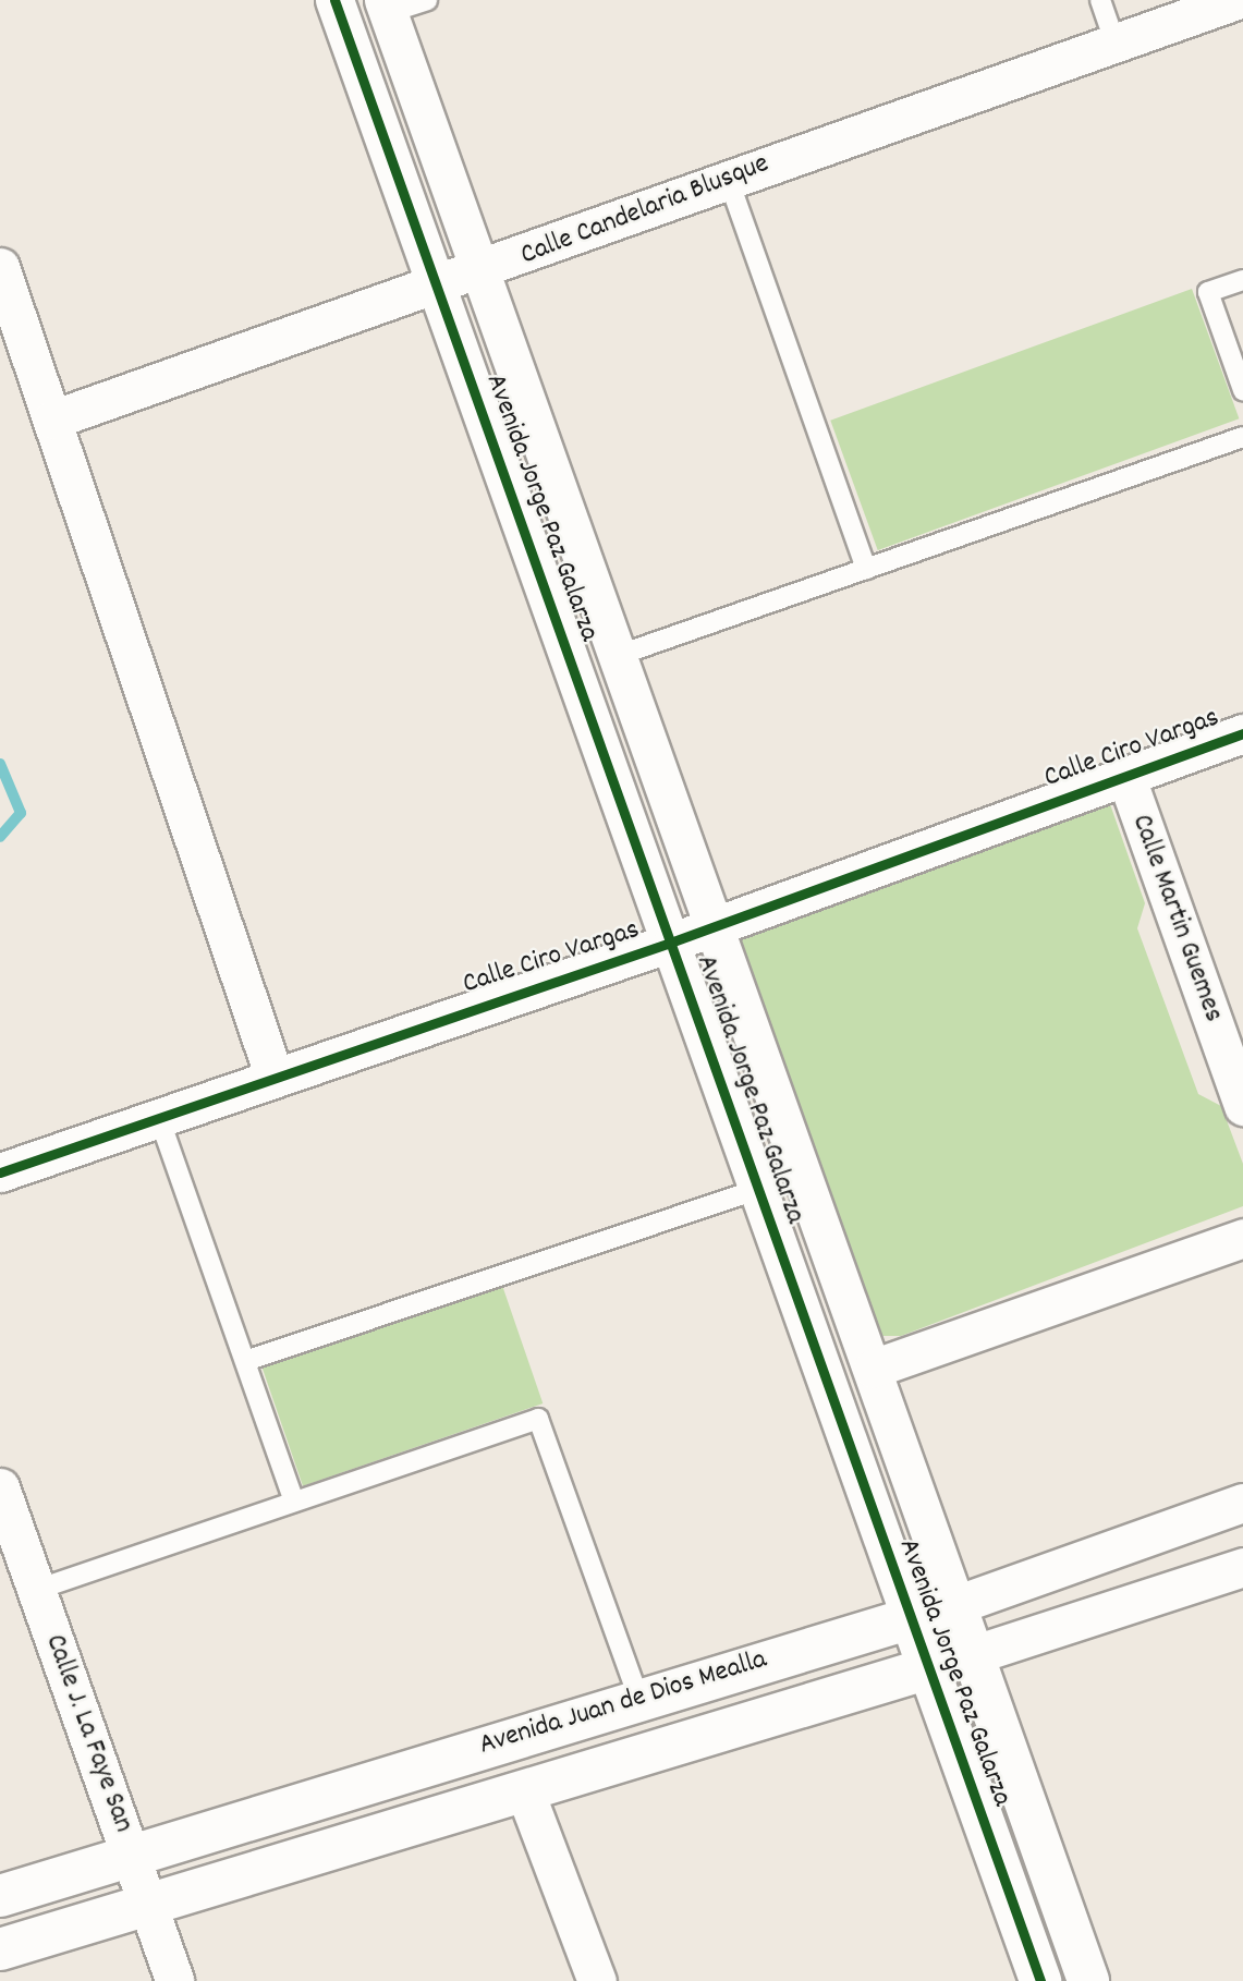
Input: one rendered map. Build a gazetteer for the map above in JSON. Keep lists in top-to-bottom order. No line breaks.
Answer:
{"streets":{"main road":["Avenida Jorge Paz Galarza","Avenida Juan de Dios Mealla"],"street":["Calle Candelaria Blusque","Calle Ciro Vargas","Calle Martin Guemes","Calle J. La Faye San"]},"crossings":[["Calle Candelaria Blusque","Avenida Jorge Paz Galarza"],["Avenida Jorge Paz Galarza","Calle Ciro Vargas"],["Avenida Jorge Paz Galarza","Avenida Juan de Dios Mealla"],["Calle Ciro Vargas","Calle Martin Guemes"],["Avenida Juan de Dios Mealla","Calle J. La Faye San"]]}
